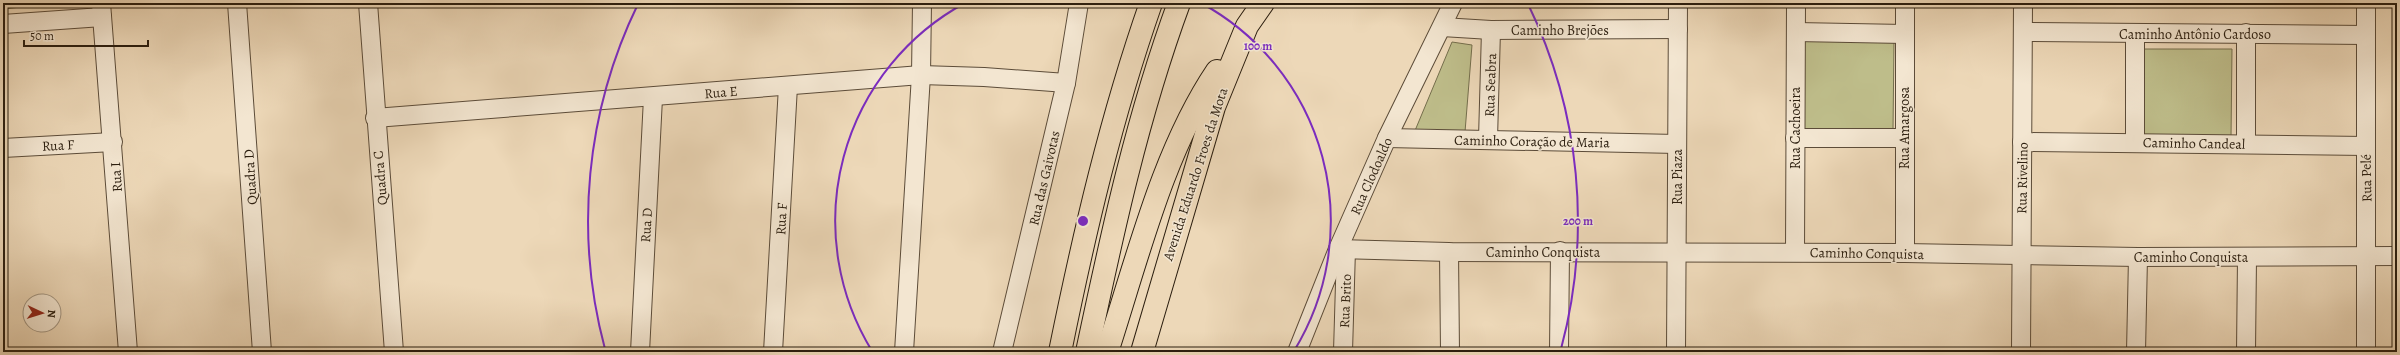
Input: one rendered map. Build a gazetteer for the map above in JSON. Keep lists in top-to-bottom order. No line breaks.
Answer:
{"streets":{"highway":["Avenida Eduardo Froes da Mota"],"street":["Caminho Brejões","Caminho Antônio Cardoso","Rua Seabra","Rua E","Rua Cachoeira","Rua Amargosa","Caminho Coração de Maria","Caminho Candeal","Rua F","Rua Clodoaldo","Rua I","Quadra D","Rua Piaza","Quadra C","Rua das Gaivotas","Rua Rivelino","Rua Pelé","Rua D","Caminho Conquista","Rua Brito"]},"crossings":[["Caminho Brejões","Rua Seabra"],["Caminho Brejões","Rua Clodoaldo"],["Caminho Brejões","Rua Piaza"],["Caminho Antônio Cardoso","Rua Rivelino"],["Caminho Antônio Cardoso","Rua Pelé"],["Rua Seabra","Caminho Coração de Maria"],["Rua E","Rua F"],["Rua E","Quadra C"],["Rua E","Rua das Gaivotas"],["Rua E","Rua D"],["Rua Cachoeira","Caminho Conquista"],["Rua Amargosa","Caminho Conquista"],["Caminho Coração de Maria","Rua Clodoaldo"],["Caminho Coração de Maria","Rua Piaza"],["Caminho Candeal","Rua Rivelino"],["Caminho Candeal","Rua Pelé"],["Rua F","Rua I"],["Rua Clodoaldo","Caminho Conquista"],["Rua Clodoaldo","Rua Brito"],["Rua Piaza","Caminho Conquista"],["Rua Rivelino","Caminho Conquista"],["Rua Pelé","Caminho Conquista"],["Caminho Conquista","Rua Brito"]],"scale_bar":"50 m","north":"right","rings":["100 m","200 m"]}
